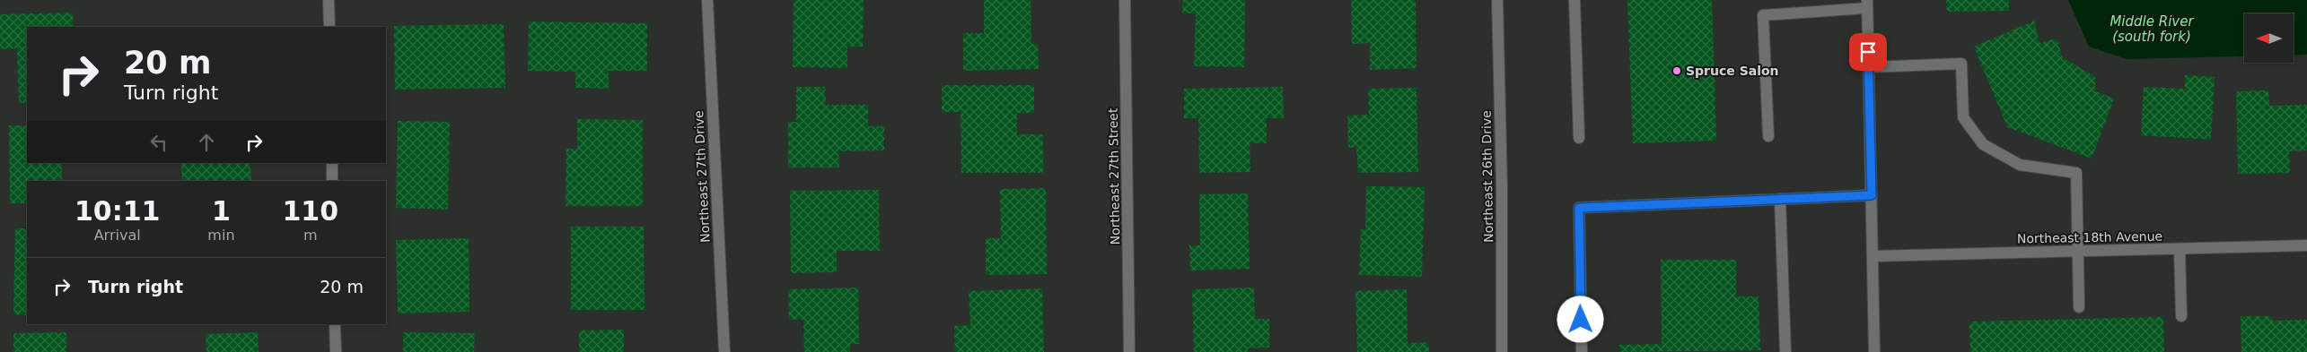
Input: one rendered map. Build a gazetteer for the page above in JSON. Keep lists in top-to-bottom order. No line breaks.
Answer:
{"streets":{"street":["Northeast 27th Drive","Northeast 27th Street","Northeast 26th Drive","Northeast 18th Avenue"]},"water":["Middle River (south fork)"],"places":["Spruce Salon"],"north":"left","page":{"turn":["20 m","Turn right"],"eta":["10:11","Arrival","1","min","110","m"],"list":[{"name":"Turn right","value":"20 m"}]}}
